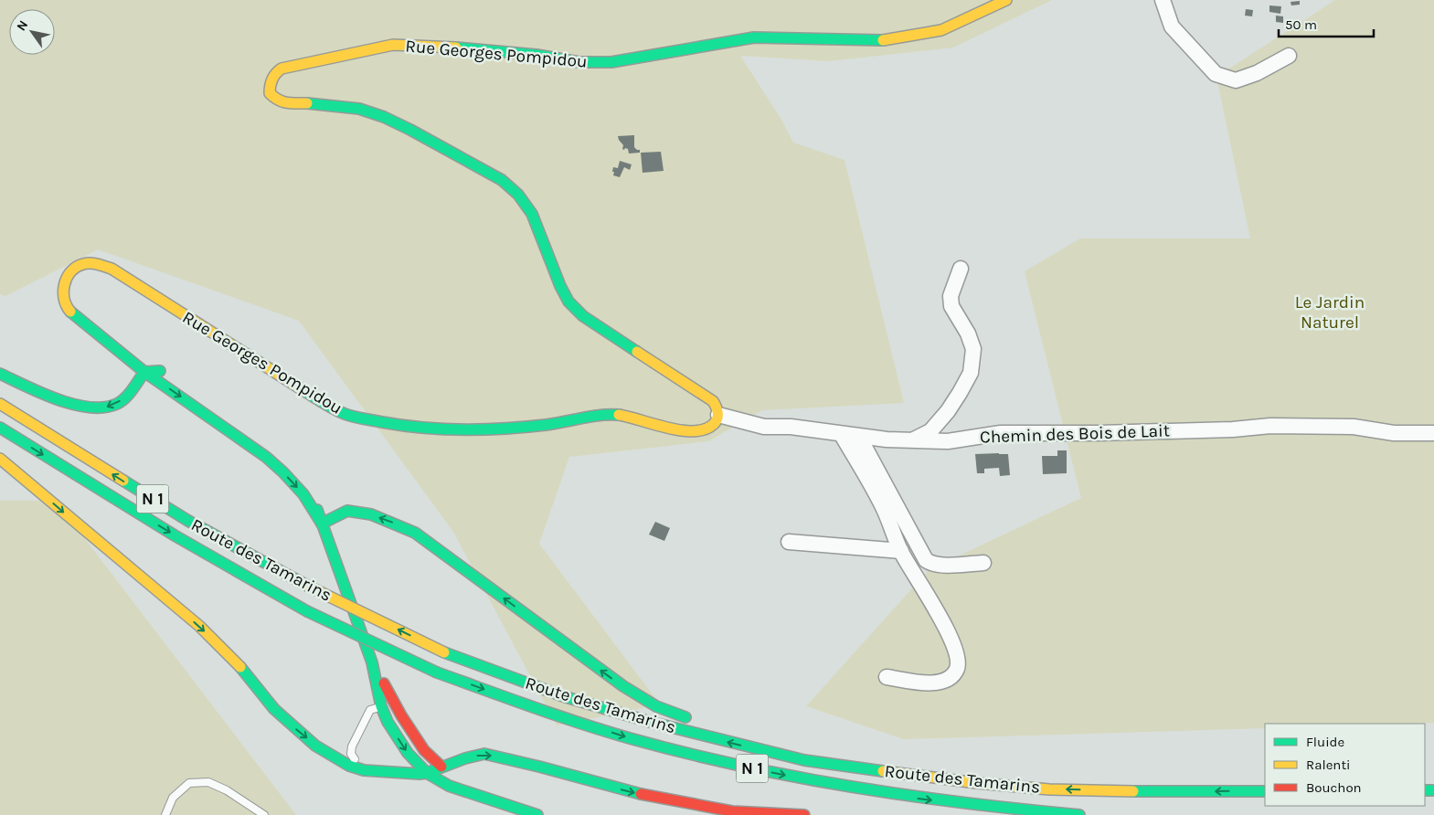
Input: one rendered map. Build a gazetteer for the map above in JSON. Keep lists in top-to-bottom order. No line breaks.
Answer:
{"streets":{"main road":["Rue Georges Pompidou","N 1","Route des Tamarins"],"street":["Chemin des Bois de Lait"]},"crossings":[["Rue Georges Pompidou","Chemin des Bois de Lait"]],"parks":["Le Jardin Naturel"],"legend":["Fluide","Ralenti","Bouchon"],"scale_bar":"50 m","north":"top left"}
